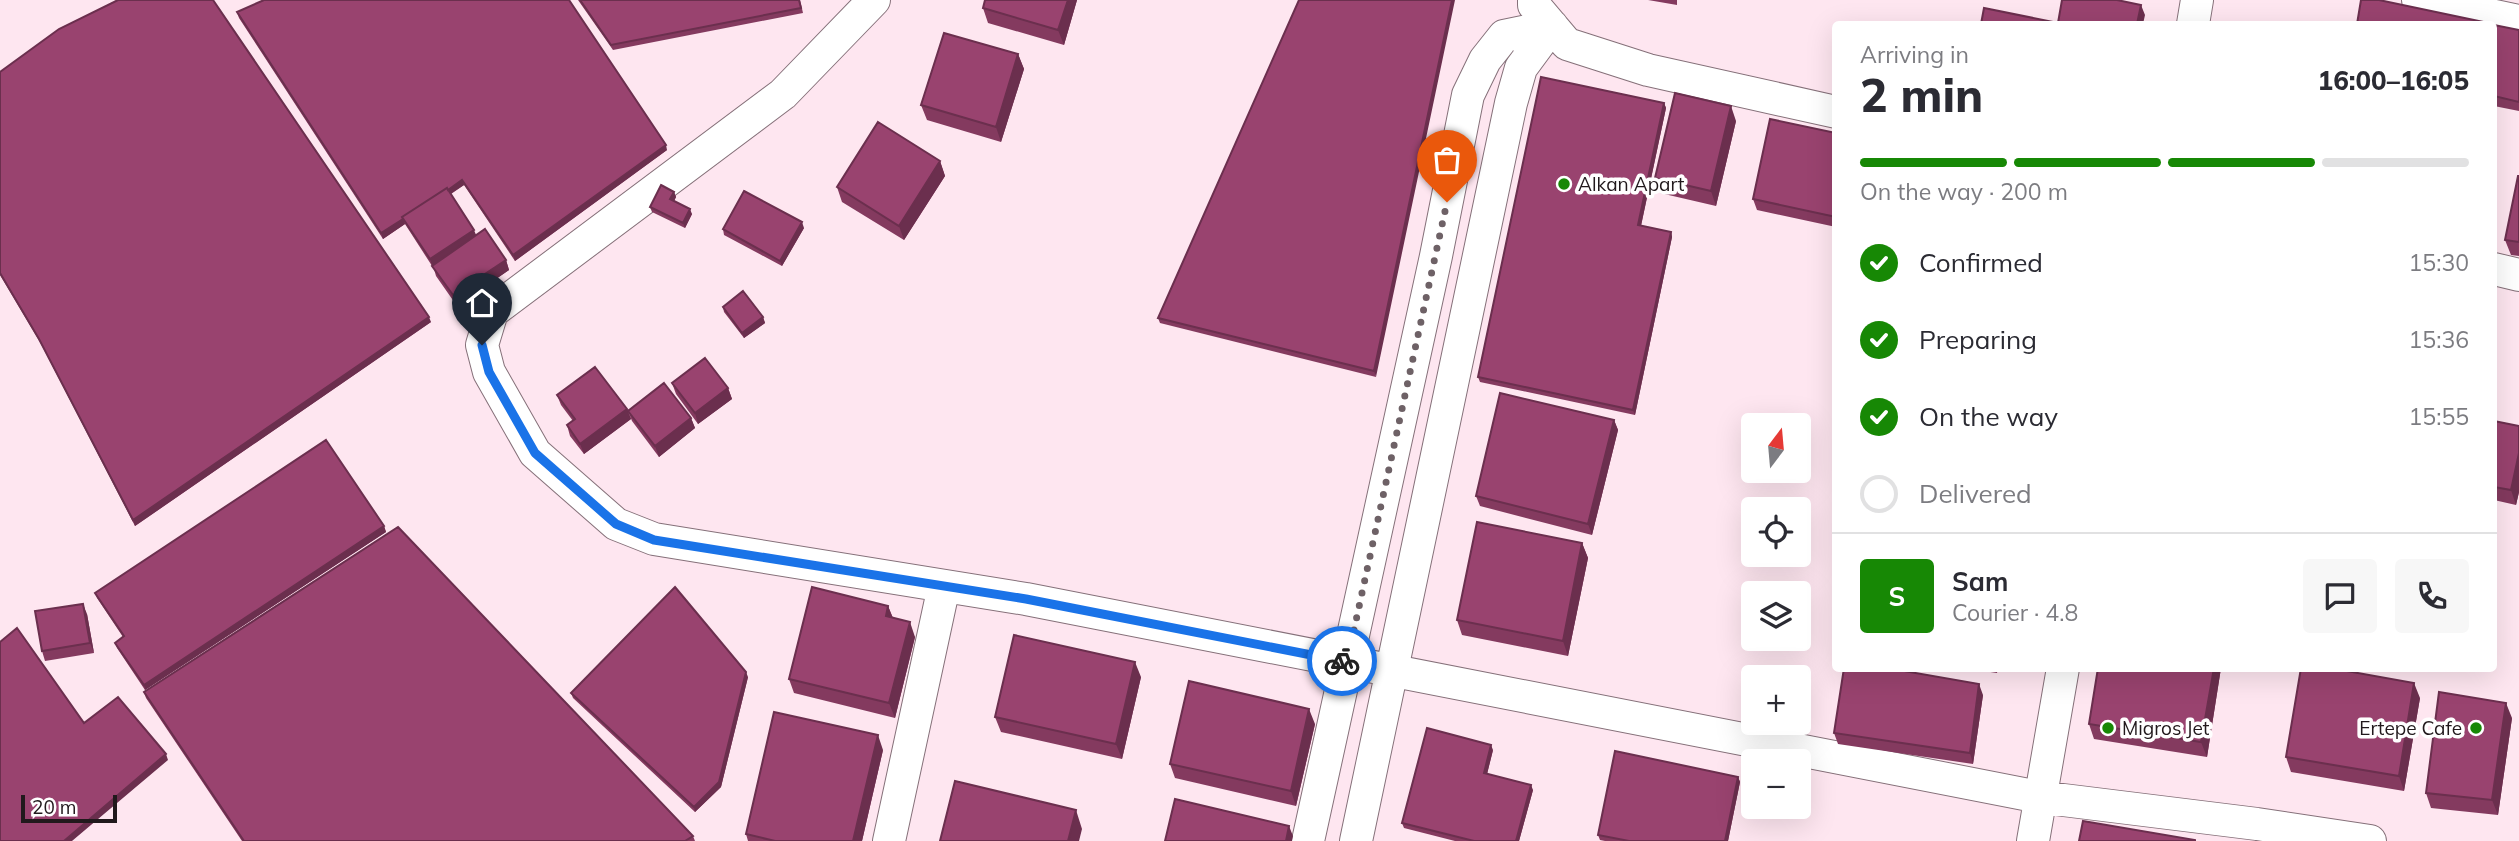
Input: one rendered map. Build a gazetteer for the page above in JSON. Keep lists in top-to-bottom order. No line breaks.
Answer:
{"places":["Alkan Apart","Migros Jet","Ertepe Cafe"],"scale_bar":"20 m","north":"top","page":{"heading":["2 min","Arriving in","16:00–16:05"],"panel":["Sam","Courier · 4.8"],"bar":"On the way · 200 m","list":[["Confirmed","15:30"],["Preparing","15:36"],["On the way","15:55"],"Delivered"],"map_buttons":["+","−"],"round":"S","scale":"20 m"}}
